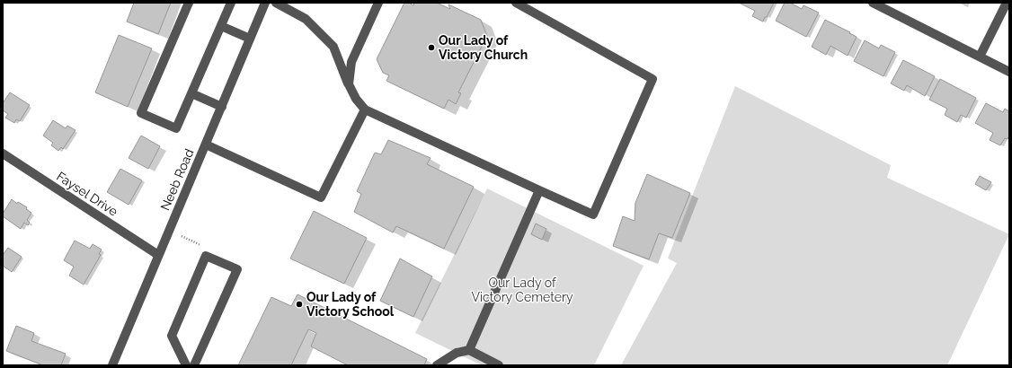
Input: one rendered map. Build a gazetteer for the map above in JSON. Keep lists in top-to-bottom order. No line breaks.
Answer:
{"streets":{"street":["Neeb Road","Faysel Drive"]},"crossings":[["Neeb Road","Faysel Drive"]],"parks":["Our Lady of Victory Cemetery"],"places":["Our Lady of Victory Church","Our Lady of Victory School"]}
